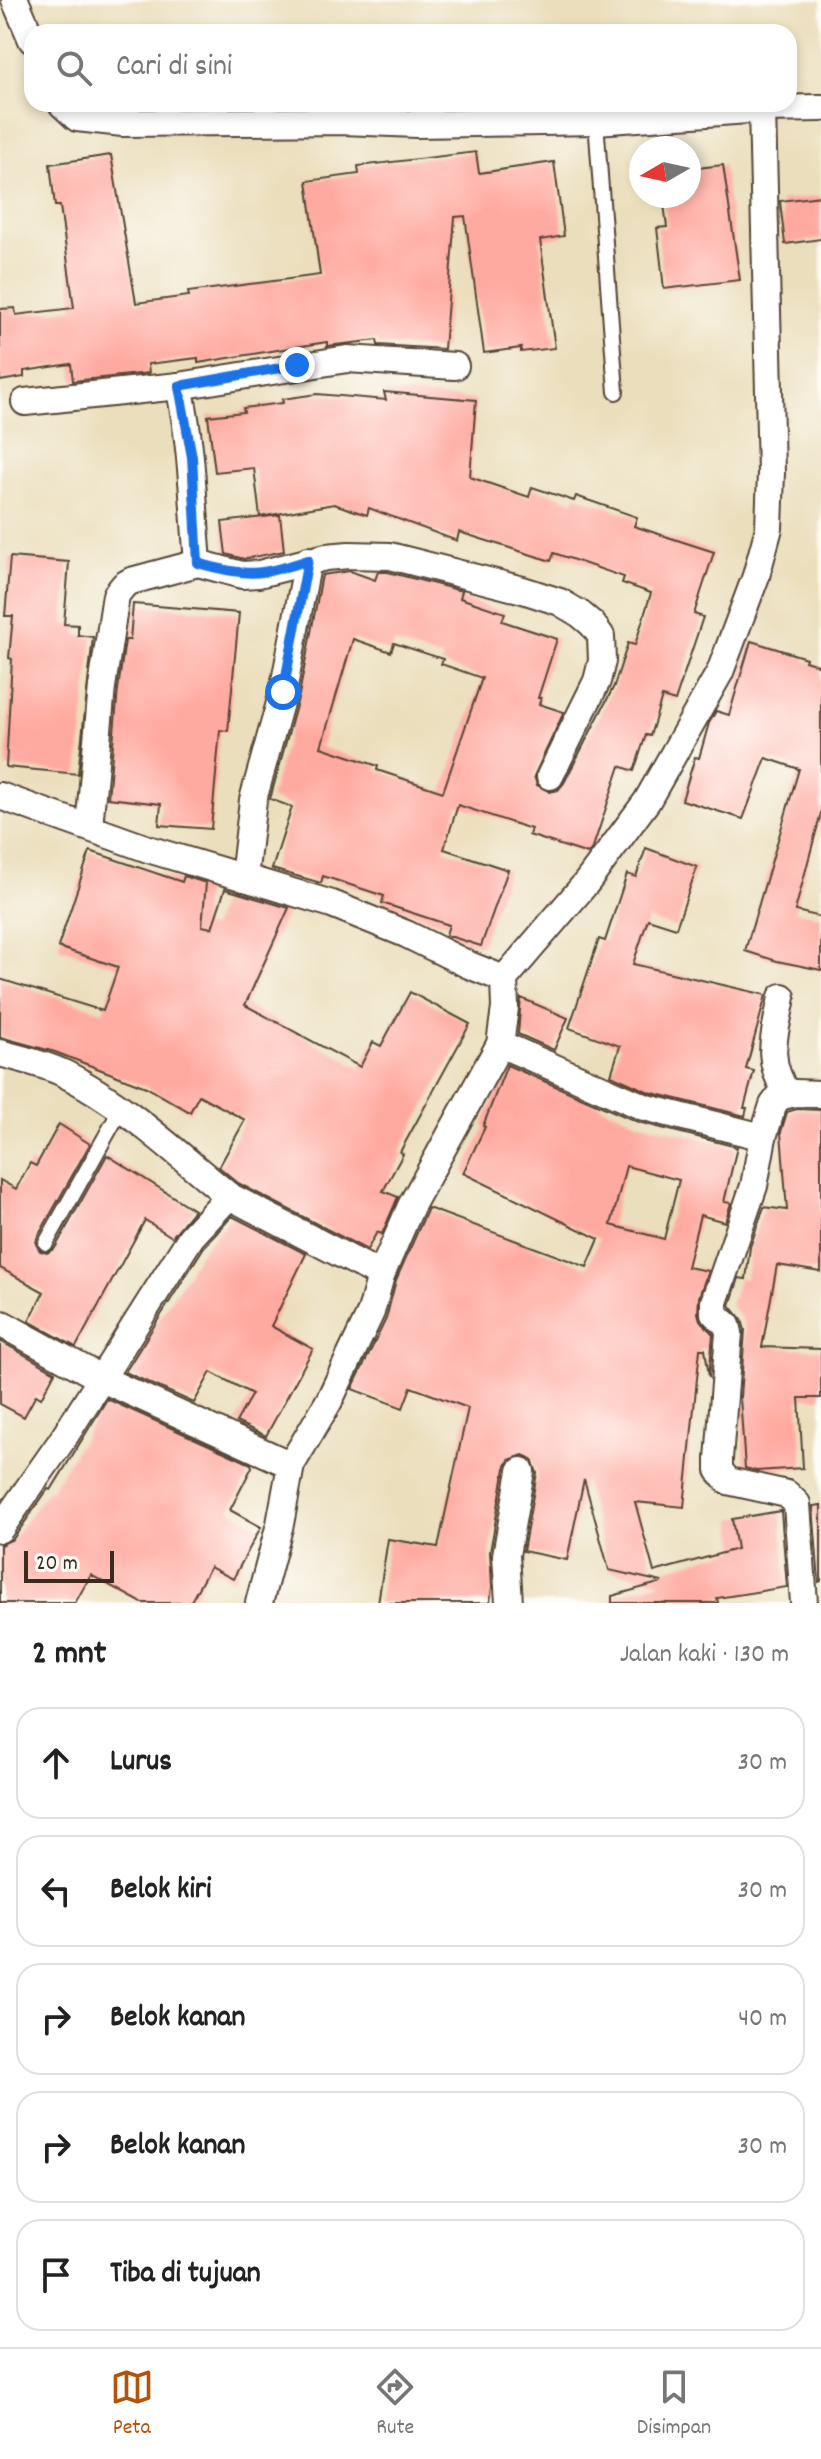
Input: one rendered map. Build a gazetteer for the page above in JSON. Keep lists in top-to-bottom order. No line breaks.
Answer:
{"scale_bar":"20 m","north":"left","page":{"search":"Cari di sini","scale":"20 m","heading":["2 mnt","Jalan kaki · 130 m"],"list":[["Lurus","30 m"],["Belok kiri","30 m"],["Belok kanan","40 m"],["Belok kanan","30 m"],"Tiba di tujuan"],"nav":["Peta","Rute","Disimpan"]}}
